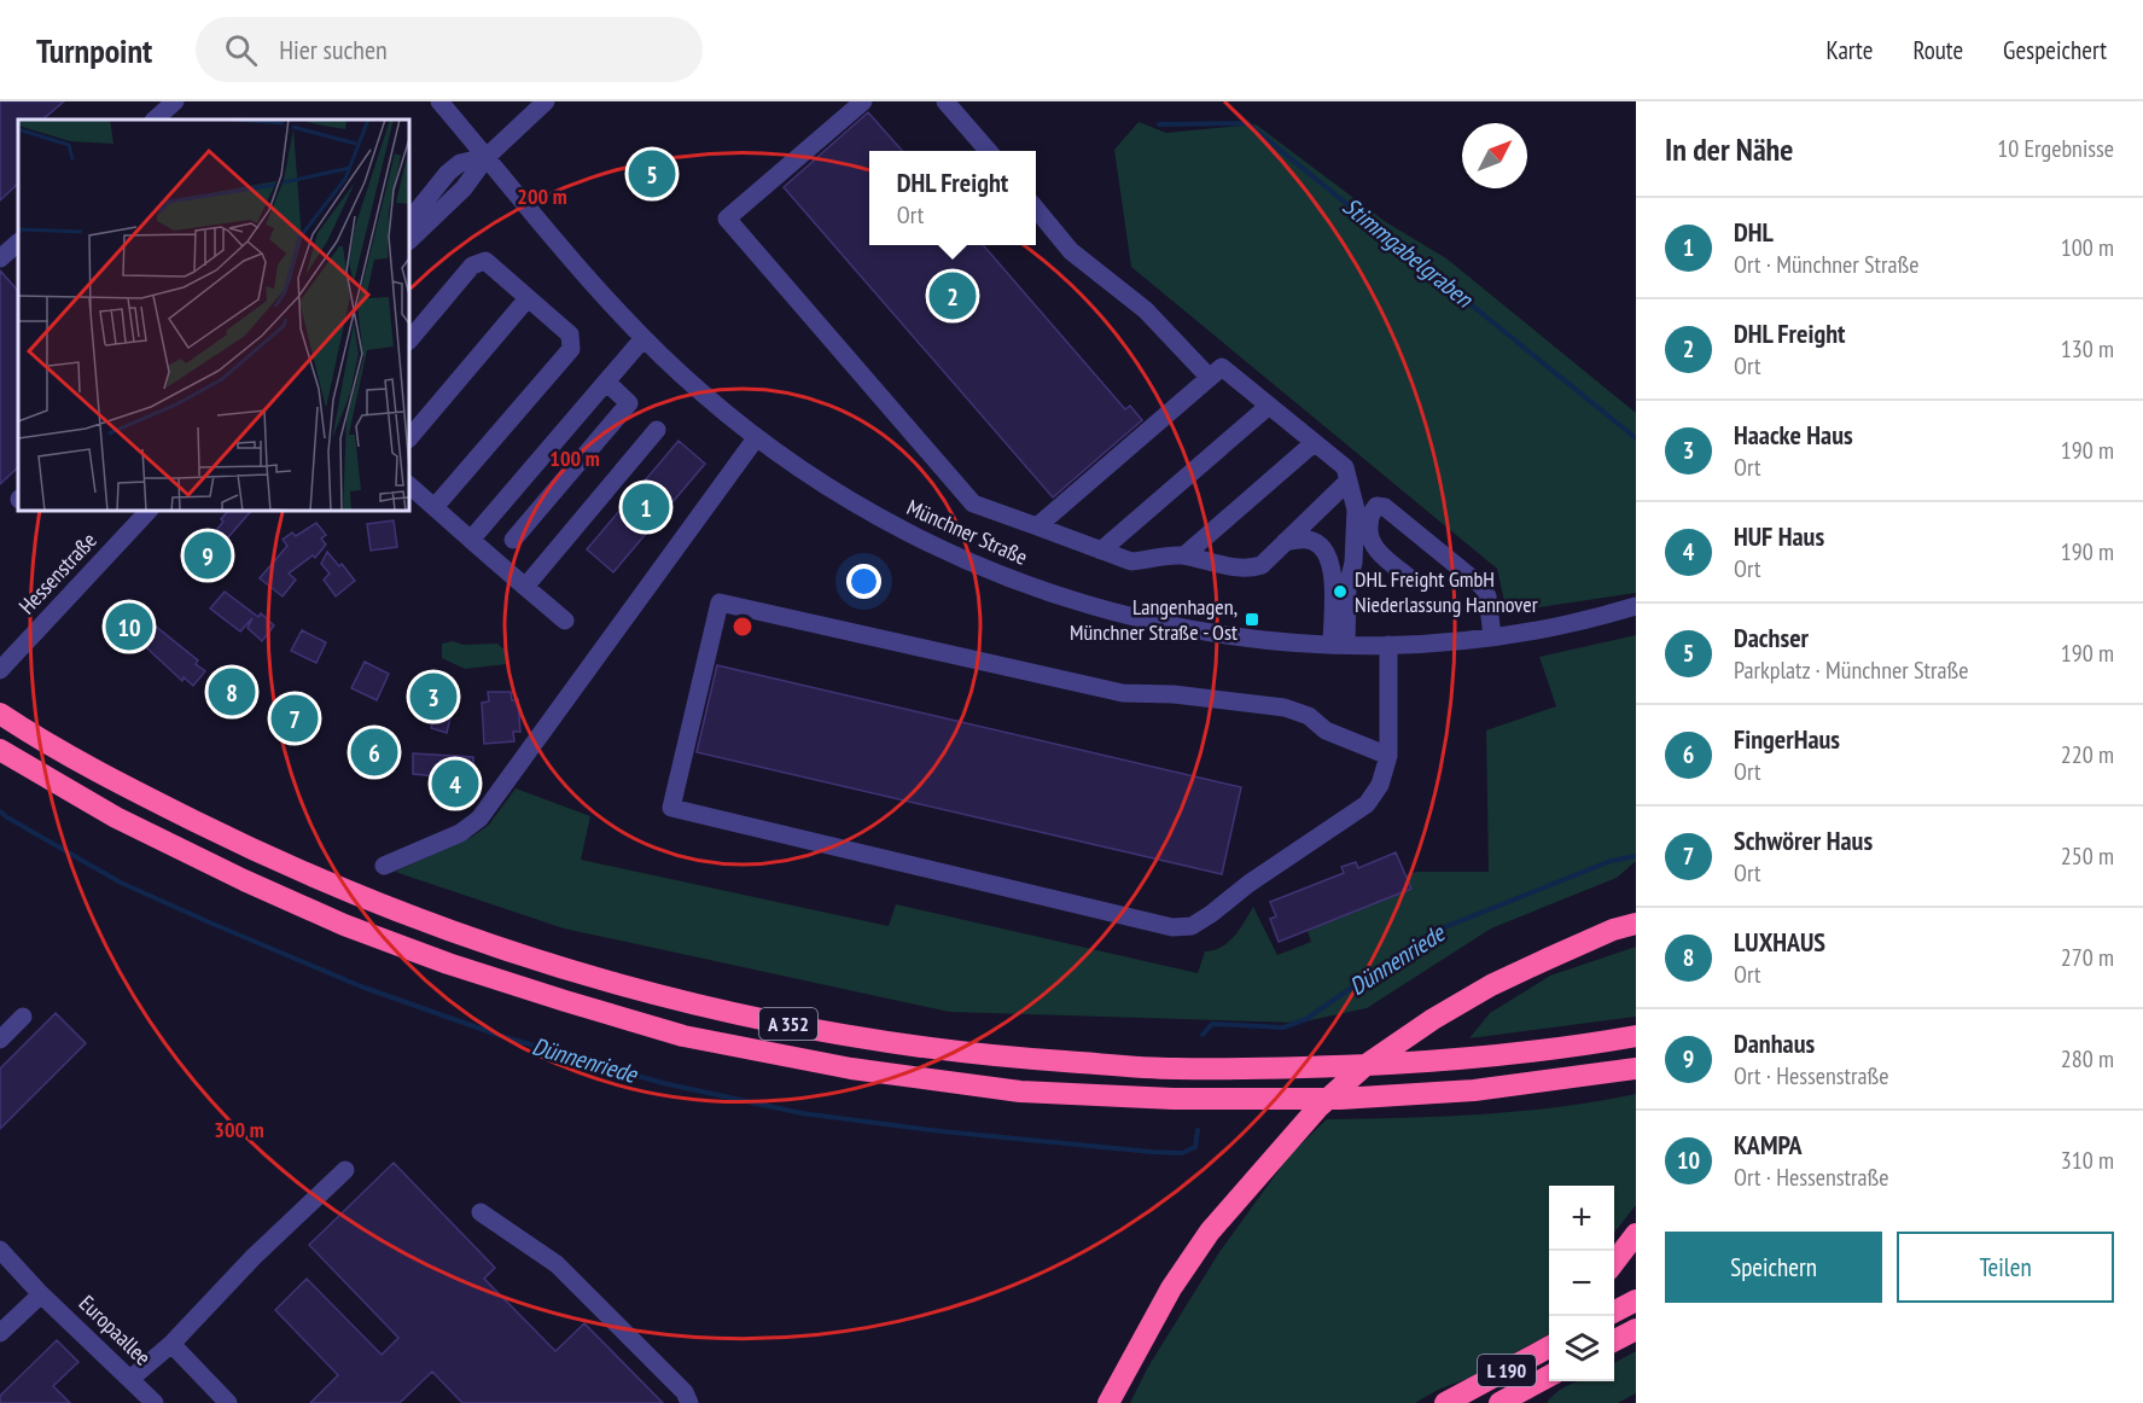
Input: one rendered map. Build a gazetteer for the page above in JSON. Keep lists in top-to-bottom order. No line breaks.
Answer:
{"streets":{"highway":["A 352","L 190"],"street":["Münchner Straße","Hessenstraße","Europaallee"]},"water":["Stimmgabelgraben","Dünnenriede"],"places":{"other":["DHL Freight GmbH Niederlassung Hannover"],"transit":["Langenhagen, Münchner Straße - Ost"]},"north":"top right","page":{"header":"Turnpoint","search":"Hier suchen","nav":["Karte","Route","Gespeichert"],"heading":["In der Nähe","10 Ergebnisse"],"pins":["5","2","1","9","10","8","3","7","6","4"],"popup":["DHL Freight","Ort"],"list":[{"mark":"1","name":"DHL","note":"Ort · Münchner Straße","value":"100 m"},{"mark":"2","name":"DHL Freight","note":"Ort","value":"130 m"},{"mark":"3","name":"Haacke Haus","note":"Ort","value":"190 m"},{"mark":"4","name":"HUF Haus","note":"Ort","value":"190 m"},{"mark":"5","name":"Dachser","note":"Parkplatz · Münchner Straße","value":"190 m"},{"mark":"6","name":"FingerHaus","note":"Ort","value":"220 m"},{"mark":"7","name":"Schwörer Haus","note":"Ort","value":"250 m"},{"mark":"8","name":"LUXHAUS","note":"Ort","value":"270 m"},{"mark":"9","name":"Danhaus","note":"Ort · Hessenstraße","value":"280 m"},{"mark":"10","name":"KAMPA","note":"Ort · Hessenstraße","value":"310 m"}],"map_buttons":["+","−"],"buttons":["Speichern","Teilen"]},"rings":["200 m","100 m","300 m"]}
